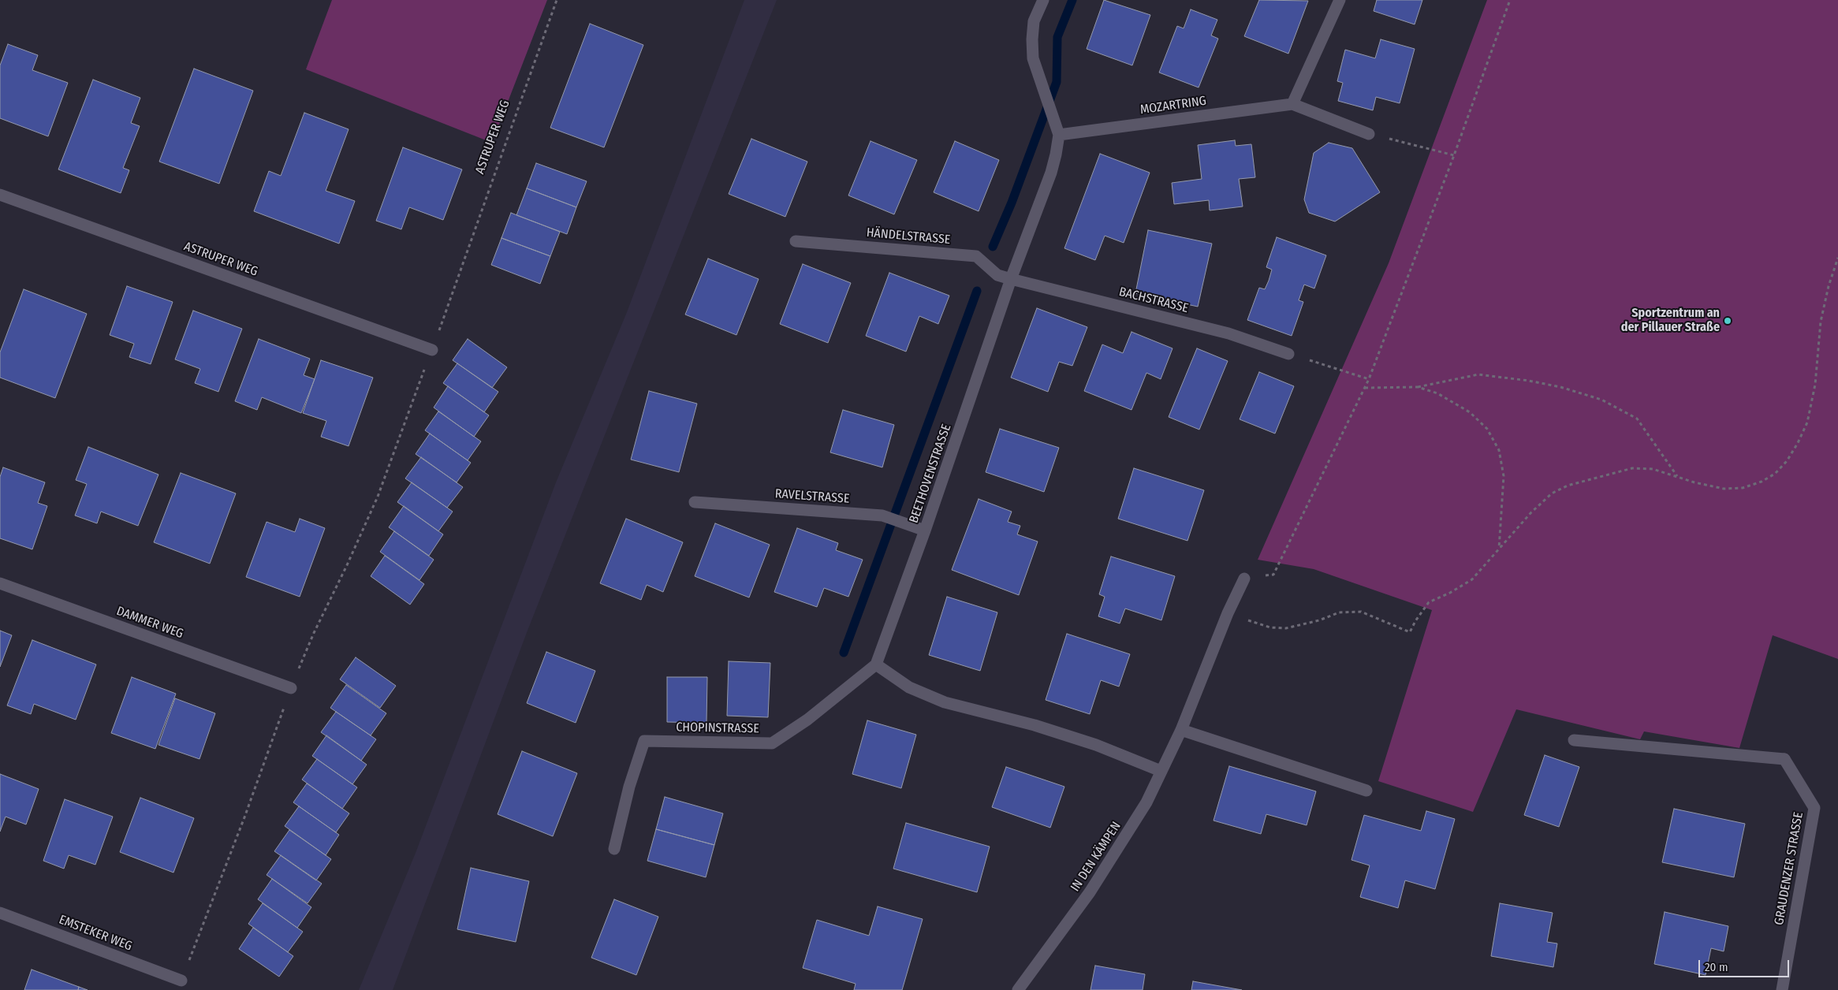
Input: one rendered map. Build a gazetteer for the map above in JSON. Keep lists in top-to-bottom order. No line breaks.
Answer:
{"streets":{"street":["MOZARTRING","ASTRUPER WEG","HÄNDELSTRASSE","BACHSTRASSE","BEETHOVENSTRASSE","RAVELSTRASSE","DAMMER WEG","CHOPINSTRASSE","IN DEN KÄMPEN","GRAUDENZER STRASSE","EMSTEKER WEG"]},"crossings":[["MOZARTRING","BEETHOVENSTRASSE"],["ASTRUPER WEG","DAMMER WEG"],["HÄNDELSTRASSE","BACHSTRASSE"],["HÄNDELSTRASSE","BEETHOVENSTRASSE"],["BACHSTRASSE","BEETHOVENSTRASSE"],["BEETHOVENSTRASSE","RAVELSTRASSE"],["BEETHOVENSTRASSE","CHOPINSTRASSE"]],"places":["Sportzentrum an der Pillauer Straße"],"scale_bar":"20 m"}
